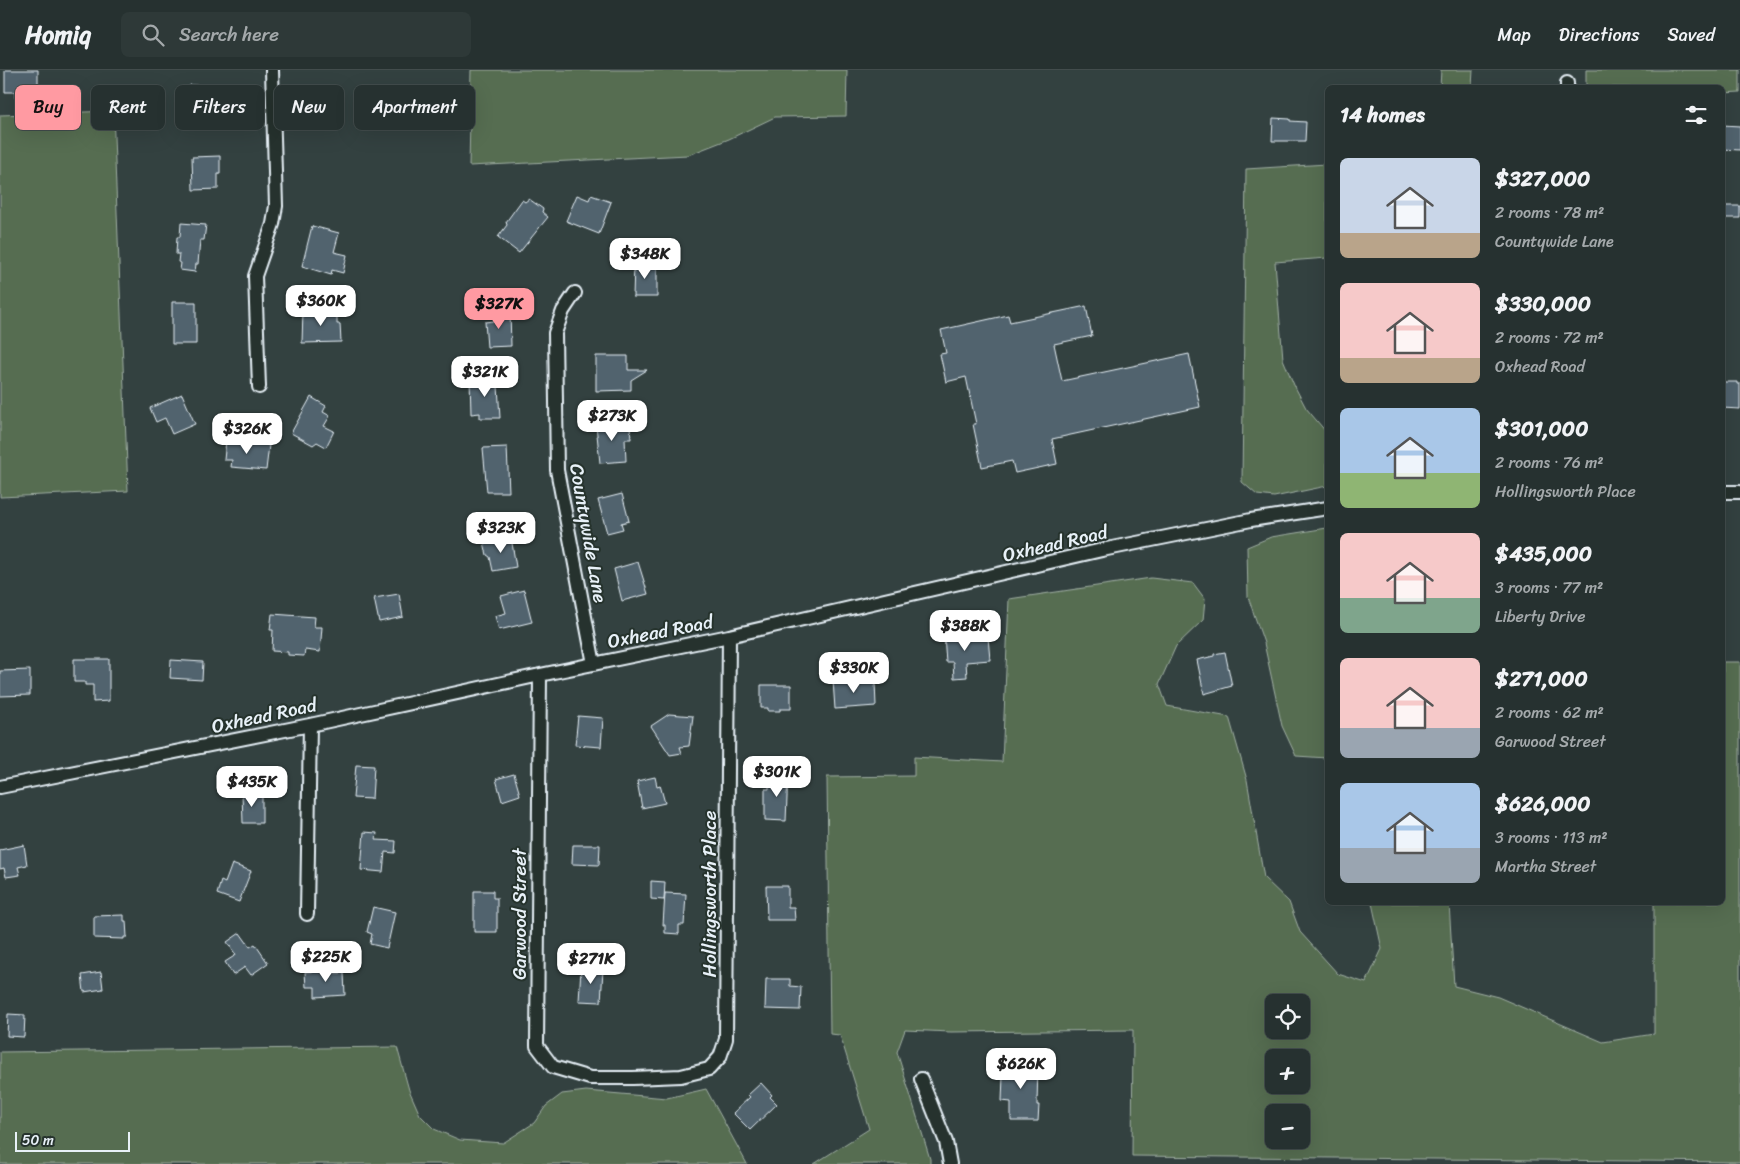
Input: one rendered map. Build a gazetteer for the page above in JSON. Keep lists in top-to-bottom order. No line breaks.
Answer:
{"streets":{"street":["Countywide Lane","Oxhead Road","Hollingsworth Place","Garwood Street"]},"crossings":[["Countywide Lane","Oxhead Road"],["Oxhead Road","Hollingsworth Place"],["Oxhead Road","Garwood Street"],["Hollingsworth Place","Garwood Street"]],"scale_bar":"50 m","page":{"header":"Homiq","search":"Search here","nav":["Map","Directions","Saved"],"chip":["Buy","Rent","Filters","New","Apartment"],"heading":"14 homes","list":[{"name":"$327,000","note":"2 rooms · 78 m² · Countywide Lane"},{"name":"$330,000","note":"2 rooms · 72 m² · Oxhead Road"},{"name":"$301,000","note":"2 rooms · 76 m² · Hollingsworth Place"},{"name":"$435,000","note":"3 rooms · 77 m² · Liberty Drive"},{"name":"$271,000","note":"2 rooms · 62 m² · Garwood Street"},{"name":"$626,000","note":"3 rooms · 113 m² · Martha Street"}],"price":["$348K","$360K","$327K","$321K","$273K","$326K","$323K","$388K","$330K","$301K","$435K","$225K","$271K","$626K"],"map_buttons":["+","−"],"scale":"50 m"}}
